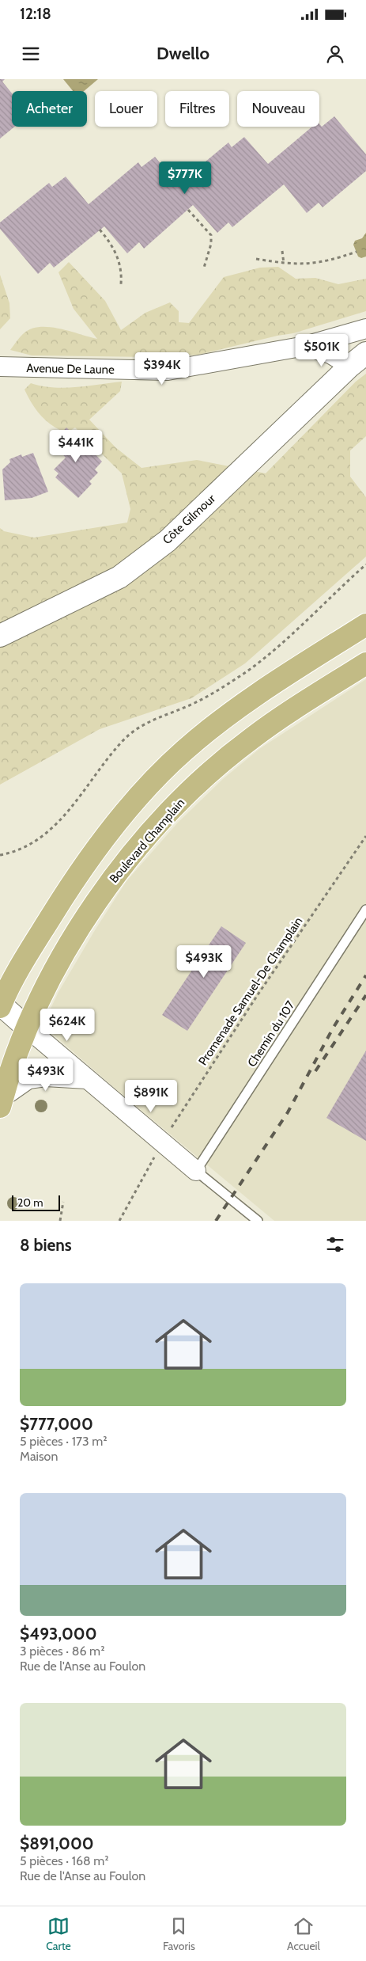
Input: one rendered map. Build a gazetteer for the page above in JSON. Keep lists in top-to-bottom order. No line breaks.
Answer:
{"streets":{"main road":["Boulevard Champlain"],"street":["Avenue De Laune","Côte Gilmour"],"lane":["Chemin du 107"],"path":["Promenade Samuel-De Champlain"]},"crossings":[["Avenue De Laune","Côte Gilmour"]],"scale_bar":"20 m","page":{"status":"12:18","header":"Dwello","chip":["Acheter","Louer","Filtres","Nouveau"],"price":["$777K","$501K","$394K","$441K","$493K","$624K","$493K","$891K"],"scale":"20 m","heading":"8 biens","list":[{"name":"$777,000","note":"5 pièces · 173 m² · Maison"},{"name":"$493,000","note":"3 pièces · 86 m² · Rue de l'Anse au Foulon"},{"name":"$891,000","note":"5 pièces · 168 m² · Rue de l'Anse au Foulon"}],"tabs":["Carte","Favoris","Accueil"]}}
